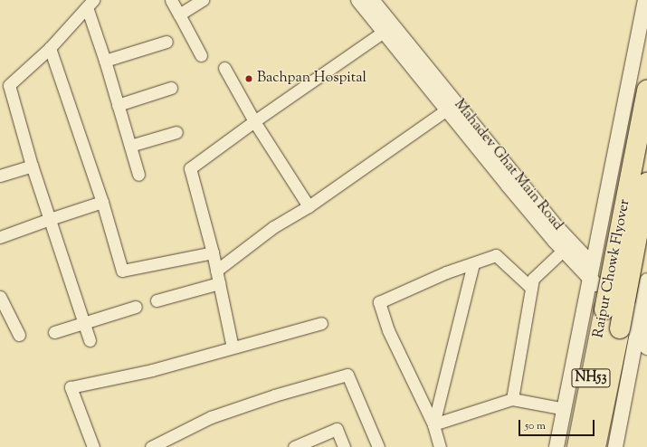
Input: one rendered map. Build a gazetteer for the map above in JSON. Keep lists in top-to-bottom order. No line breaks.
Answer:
{"streets":{"highway":["Raipur Chowk Flyover","NH53"],"street":["Mahadev Ghat Main Road"]},"places":["Bachpan Hospital"],"scale_bar":"50 m"}
